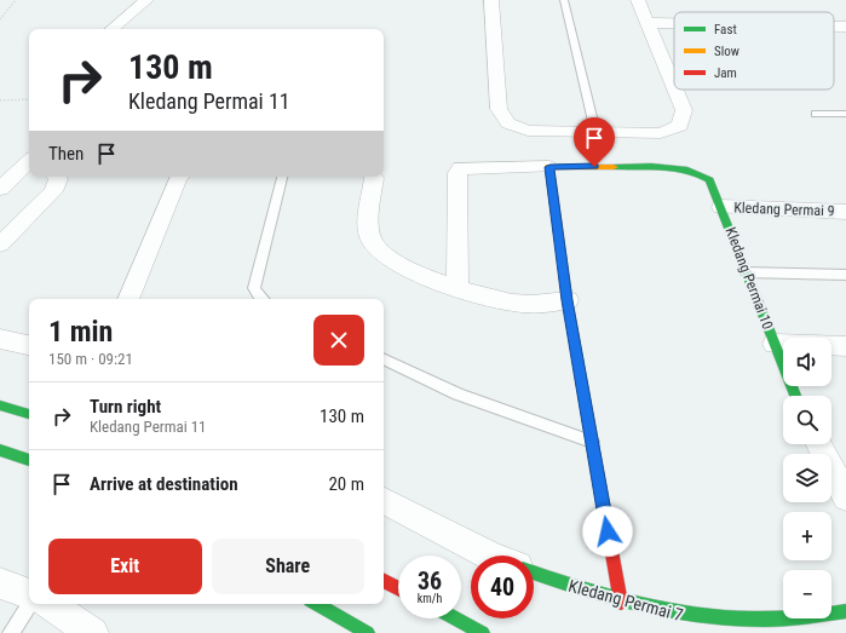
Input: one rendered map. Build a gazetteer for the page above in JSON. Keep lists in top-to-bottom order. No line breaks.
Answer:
{"streets":{"street":["Kledang Permai 9","Kledang Permai 10","Kledang Permai 7"]},"crossings":[["Kledang Permai 9","Kledang Permai 10"]],"legend":["Fast","Slow","Jam"],"page":{"turn":["130 m","Kledang Permai 11"],"then":"Then","heading":["1 min","150 m · 09:21"],"map_buttons":["+","−"],"list":[{"name":"Turn right","note":"Kledang Permai 11","value":"130 m"},{"name":"Arrive at destination","value":"20 m"}],"buttons":["Exit","Share"],"speed":"36 km/h","limit":"40"}}
